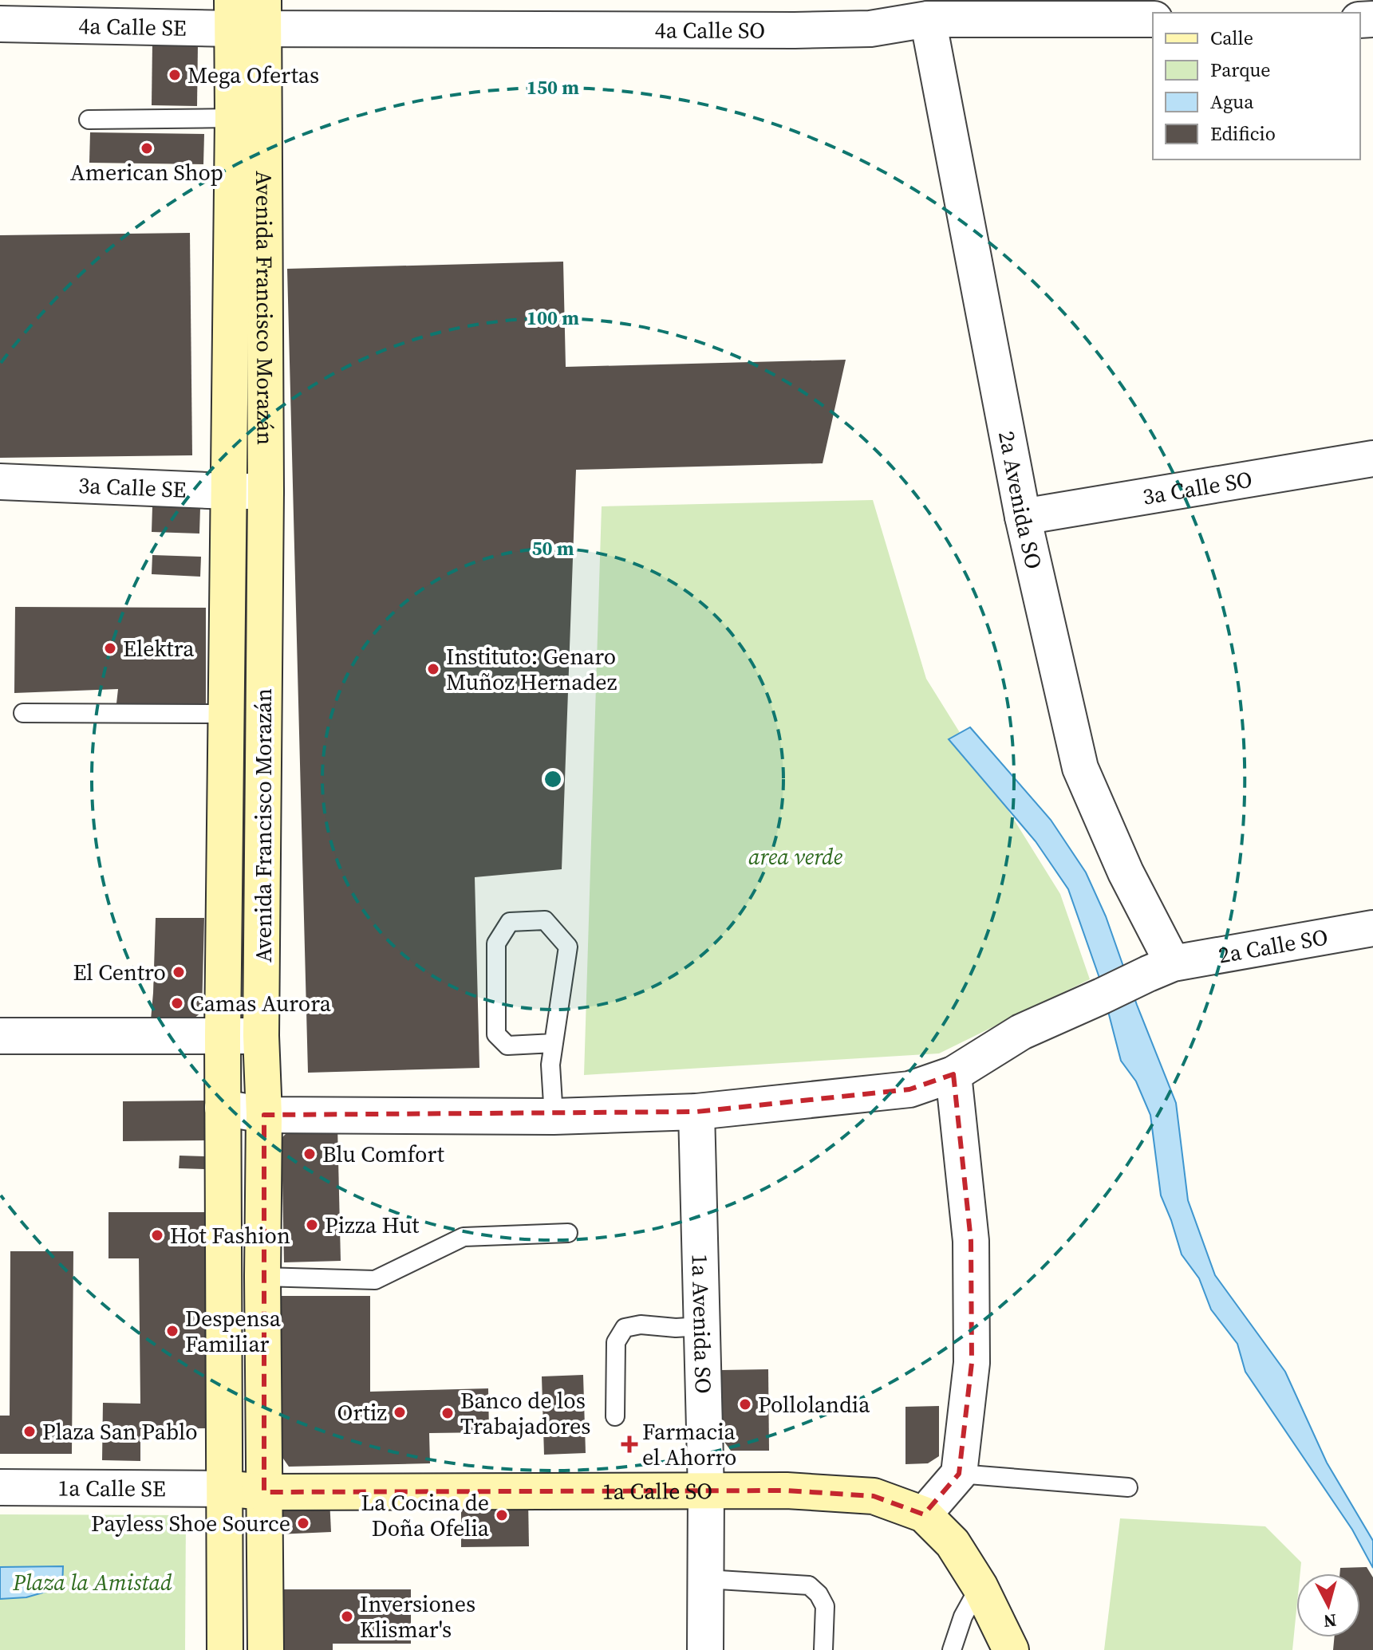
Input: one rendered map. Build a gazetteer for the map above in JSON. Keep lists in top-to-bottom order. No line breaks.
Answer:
{"streets":{"main road":["Avenida Francisco Morazán","1a Calle SO"],"street":["4a Calle SE","4a Calle SO","3a Calle SE","3a Calle SO","2a Avenida SO","2a Calle SO","1a Avenida SO","1a Calle SE"]},"crossings":[["4a Calle SE","4a Calle SO"],["4a Calle SE","Avenida Francisco Morazán"],["4a Calle SO","Avenida Francisco Morazán"],["4a Calle SO","2a Avenida SO"],["Avenida Francisco Morazán","3a Calle SE"],["Avenida Francisco Morazán","2a Calle SO"],["Avenida Francisco Morazán","1a Calle SE"],["Avenida Francisco Morazán","1a Calle SO"],["3a Calle SO","2a Avenida SO"],["2a Avenida SO","2a Calle SO"],["2a Calle SO","1a Avenida SO"],["1a Avenida SO","1a Calle SO"],["1a Calle SE","1a Calle SO"]],"parks":["area verde","Plaza la Amistad"],"places":{"other":["Mega Ofertas","American Shop","Elektra","Instituto: Genaro Muñoz Hernadez","El Centro","Camas Aurora","Blu Comfort","Pizza Hut","Hot Fashion","Despensa Familiar","Pollolandia","Ortiz","Banco de los Trabajadores","Plaza San Pablo","La Cocina de Doña Ofelia","Payless Shoe Source","Inversiones Klismar's"],"health":["Farmacia el Ahorro"]},"legend":["Calle","Parque","Agua","Edificio"],"north":"bottom","rings":["150 m","100 m","50 m"]}
